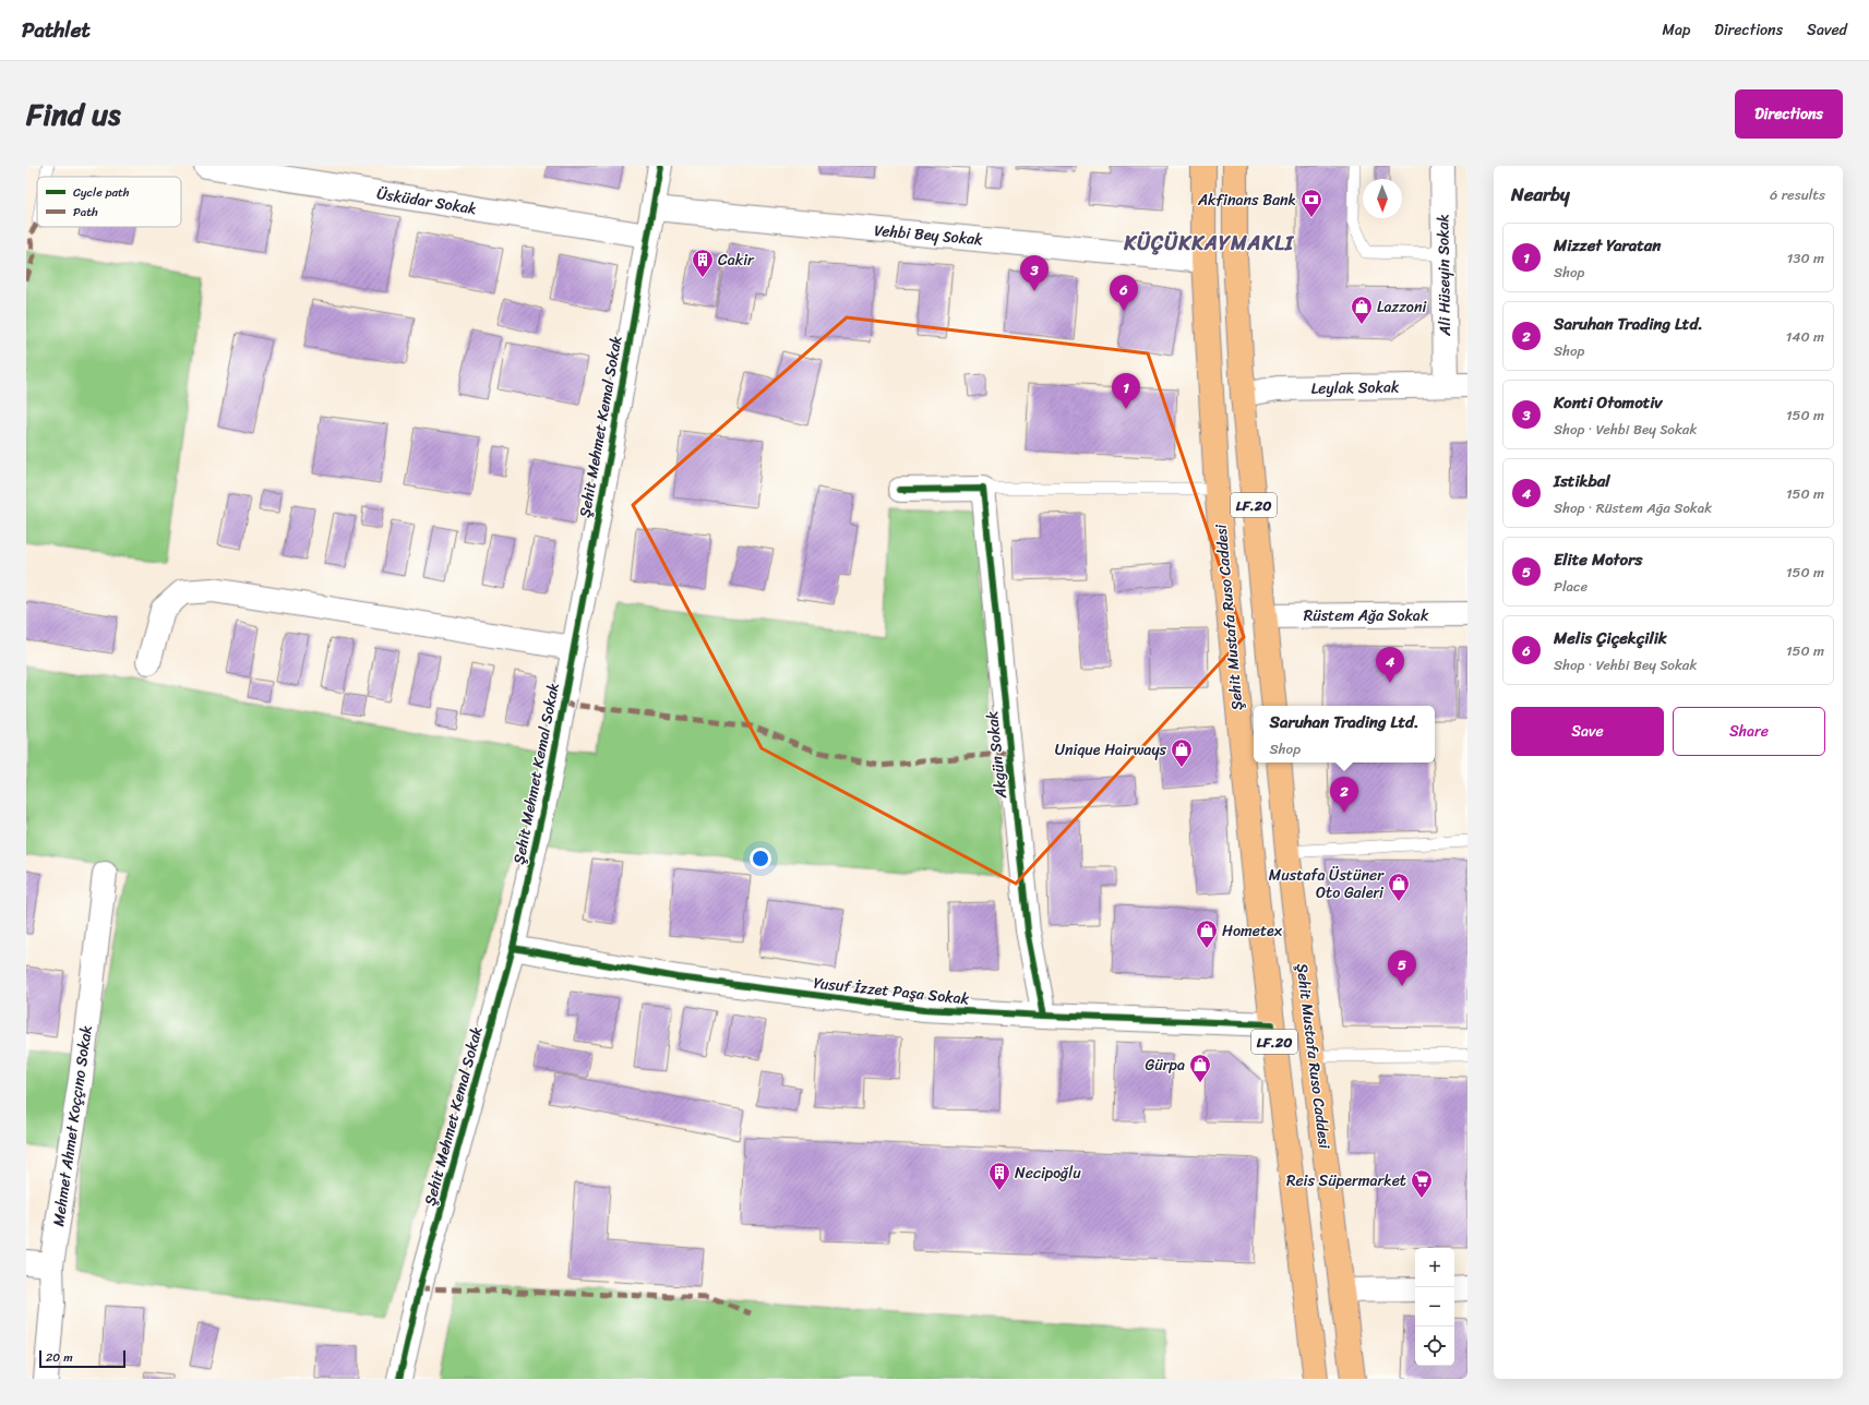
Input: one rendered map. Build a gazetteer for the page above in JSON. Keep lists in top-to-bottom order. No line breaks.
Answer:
{"streets":{"main road":["LF.20","Şehit Mustafa Ruso Caddesi"],"street":["Üsküdar Sokak","Vehbi Bey Sokak","Ali Hüseyin Sokak","Leylak Sokak","Şehit Mehmet Kemal Sokak","Rüstem Ağa Sokak","Akgün Sokak","Yusuf İzzet Paşa Sokak","Mehmet Ahmet Koççıno Sokak"]},"crossings":[["Üsküdar Sokak","Şehit Mehmet Kemal Sokak"],["Vehbi Bey Sokak","Şehit Mehmet Kemal Sokak"],["Vehbi Bey Sokak","Şehit Mustafa Ruso Caddesi"],["Ali Hüseyin Sokak","Leylak Sokak"],["Leylak Sokak","LF.20"],["Şehit Mehmet Kemal Sokak","Yusuf İzzet Paşa Sokak"],["LF.20","Rüstem Ağa Sokak"],["Şehit Mustafa Ruso Caddesi","Yusuf İzzet Paşa Sokak"],["Akgün Sokak","Yusuf İzzet Paşa Sokak"]],"districts":["KÜÇÜKKAYMAKLI"],"places":{"bank":["Akfinans Bank"],"building":["Cakir","Necipoğlu"],"shop":["Lazzoni","Unique Hairways","Mustafa Üstüner Oto Galeri","Hometex","Gürpa"],"supermarket":["Reis Süpermarket"]},"legend":["Cycle path","Path"],"scale_bar":"20 m","north":"bottom","page":{"header":"Pathlet","nav":["Map","Directions","Saved"],"title":"Find us","buttons":["Directions",["Save","Share"]],"heading":["Nearby","6 results"],"list":[{"mark":"1","name":"Mizzet Yaratan","note":"Shop","value":"130 m"},{"mark":"2","name":"Saruhan Trading Ltd.","note":"Shop","value":"140 m"},{"mark":"3","name":"Konti Otomotiv","note":"Shop · Vehbi Bey Sokak","value":"150 m"},{"mark":"4","name":"Istikbal","note":"Shop · Rüstem Ağa Sokak","value":"150 m"},{"mark":"5","name":"Elite Motors","note":"Place","value":"150 m"},{"mark":"6","name":"Melis Çiçekçilik","note":"Shop · Vehbi Bey Sokak","value":"150 m"}],"pins":["3","6","1","4","2","5"],"popup":["Saruhan Trading Ltd.","Shop"],"map_buttons":["+","−"],"scale":"20 m"}}
